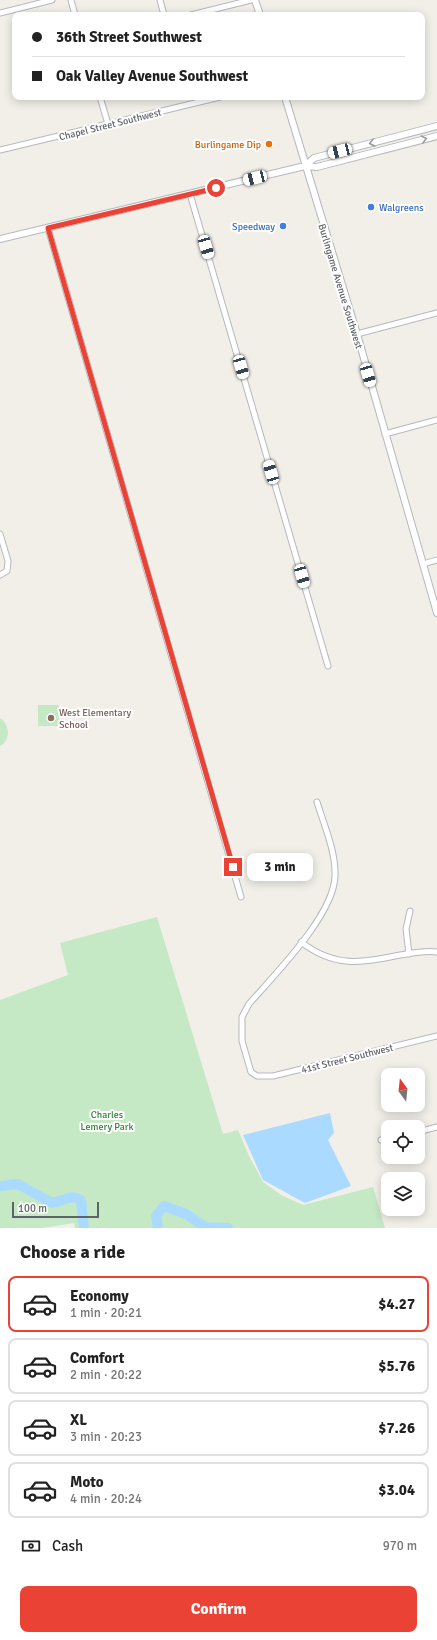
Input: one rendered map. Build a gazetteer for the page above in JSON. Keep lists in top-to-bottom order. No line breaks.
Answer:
{"streets":{"street":["Chapel Street Southwest","Burlingame Avenue Southwest","41st Street Southwest"]},"parks":["Charles Lemery Park"],"places":["Burlingame Dip","Walgreens","Speedway","West Elementary School"],"scale_bar":"100 m","north":"top","page":{"banner":["36th Street Southwest","Oak Valley Avenue Southwest"],"bubble":"3 min","scale":"100 m","heading":"Choose a ride","list":[{"name":"Economy","note":"1 min · 20:21","value":"$4.27"},{"name":"Comfort","note":"2 min · 20:22","value":"$5.76"},{"name":"XL","note":"3 min · 20:23","value":"$7.26"},{"name":"Moto","note":"4 min · 20:24","value":"$3.04"}],"pay":["Cash","970 m"],"buttons":"Confirm"}}
